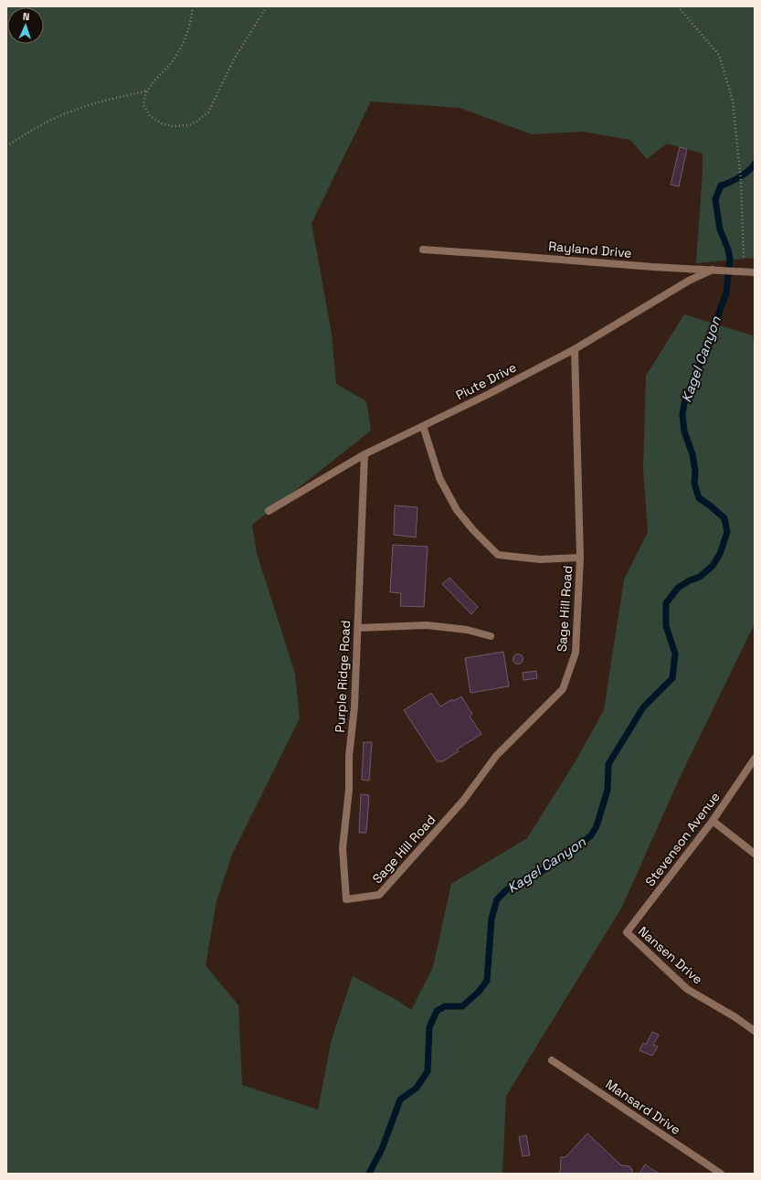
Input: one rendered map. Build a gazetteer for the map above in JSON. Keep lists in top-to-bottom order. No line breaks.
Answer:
{"streets":{"street":["Rayland Drive","Piute Drive","Sage Hill Road","Purple Ridge Road","Stevenson Avenue","Nansen Drive","Mansard Drive"]},"crossings":[["Rayland Drive","Piute Drive"],["Piute Drive","Sage Hill Road"],["Piute Drive","Purple Ridge Road"],["Sage Hill Road","Purple Ridge Road"],["Stevenson Avenue","Nansen Drive"]],"water":["Kagel Canyon"],"north":"top"}
